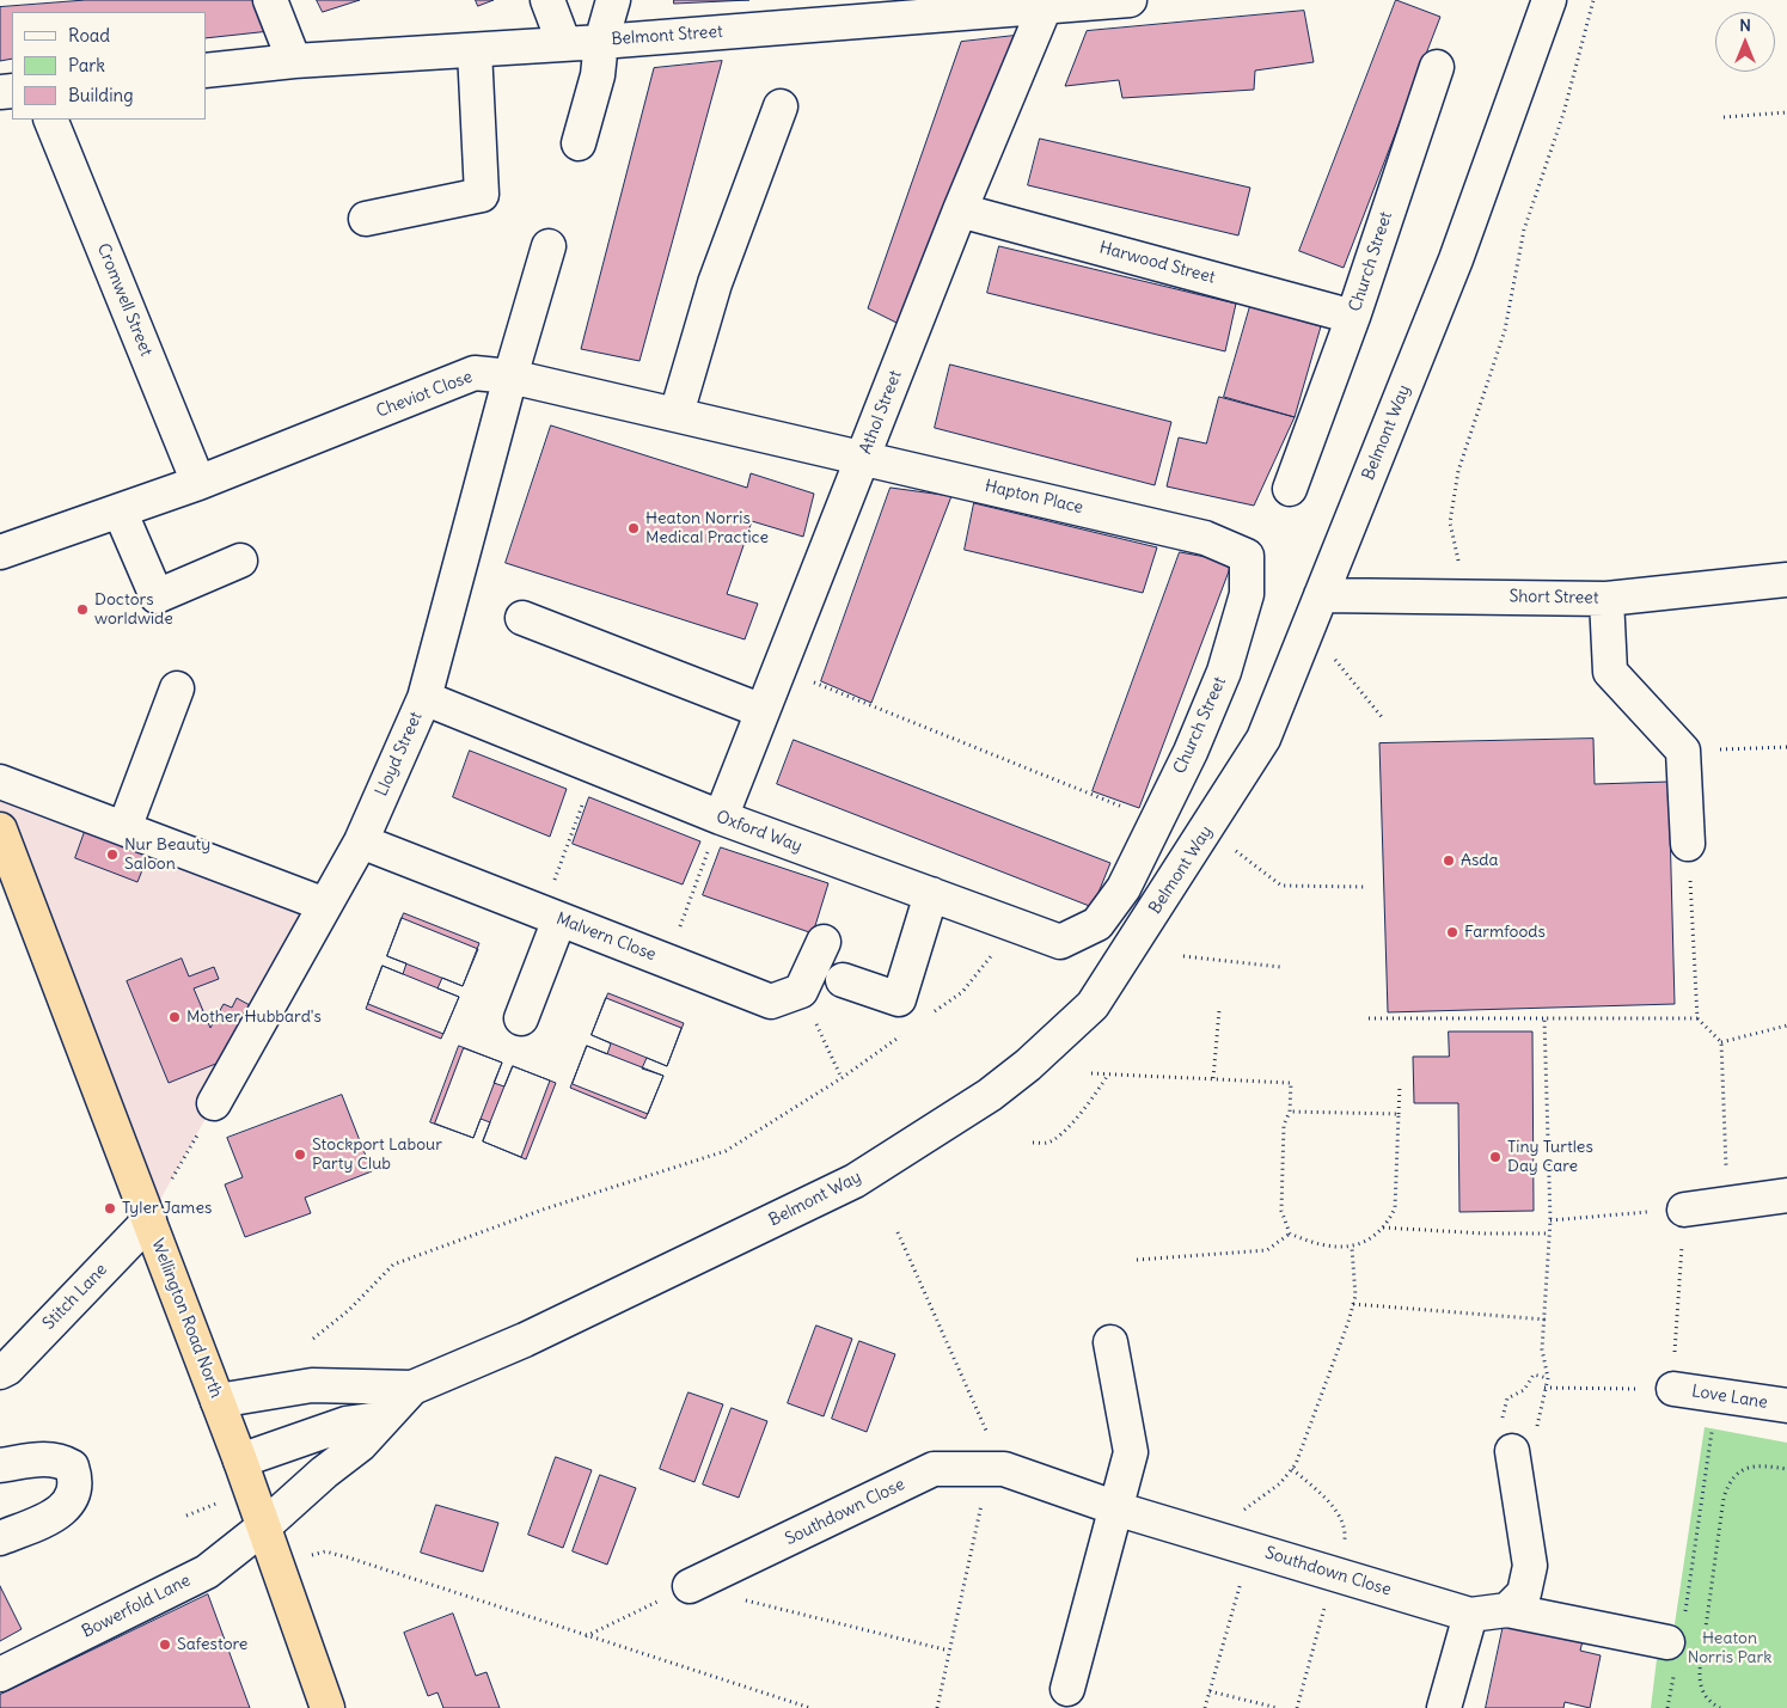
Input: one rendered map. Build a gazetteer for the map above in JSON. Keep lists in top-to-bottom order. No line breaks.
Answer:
{"streets":{"highway":["Wellington Road North"],"street":["Belmont Street","Church Street","Harwood Street","Cromwell Street","Cheviot Close","Athol Street","Belmont Way","Hapton Place","Short Street","Lloyd Street","Oxford Way","Malvern Close","Stitch Lane","Love Lane","Southdown Close","Bowerfold Lane"]},"crossings":[["Belmont Street","Athol Street"],["Church Street","Harwood Street"],["Church Street","Hapton Place"],["Church Street","Oxford Way"],["Harwood Street","Athol Street"],["Cromwell Street","Cheviot Close"],["Cheviot Close","Athol Street"],["Cheviot Close","Hapton Place"],["Cheviot Close","Lloyd Street"],["Athol Street","Hapton Place"],["Athol Street","Oxford Way"],["Belmont Way","Short Street"],["Belmont Way","Bowerfold Lane"],["Lloyd Street","Oxford Way"],["Lloyd Street","Malvern Close"],["Stitch Lane","Wellington Road North"],["Wellington Road North","Bowerfold Lane"]],"parks":["Heaton Norris Park"],"places":["Heaton Norris Medical Practice","Doctors worldwide","Nur Beauty Saloon","Asda","Farmfoods","Mother Hubbard's","Stockport Labour Party Club","Tiny Turtles Day Care","Tyler James","Safestore"],"legend":["Road","Park","Building"],"north":"top"}
